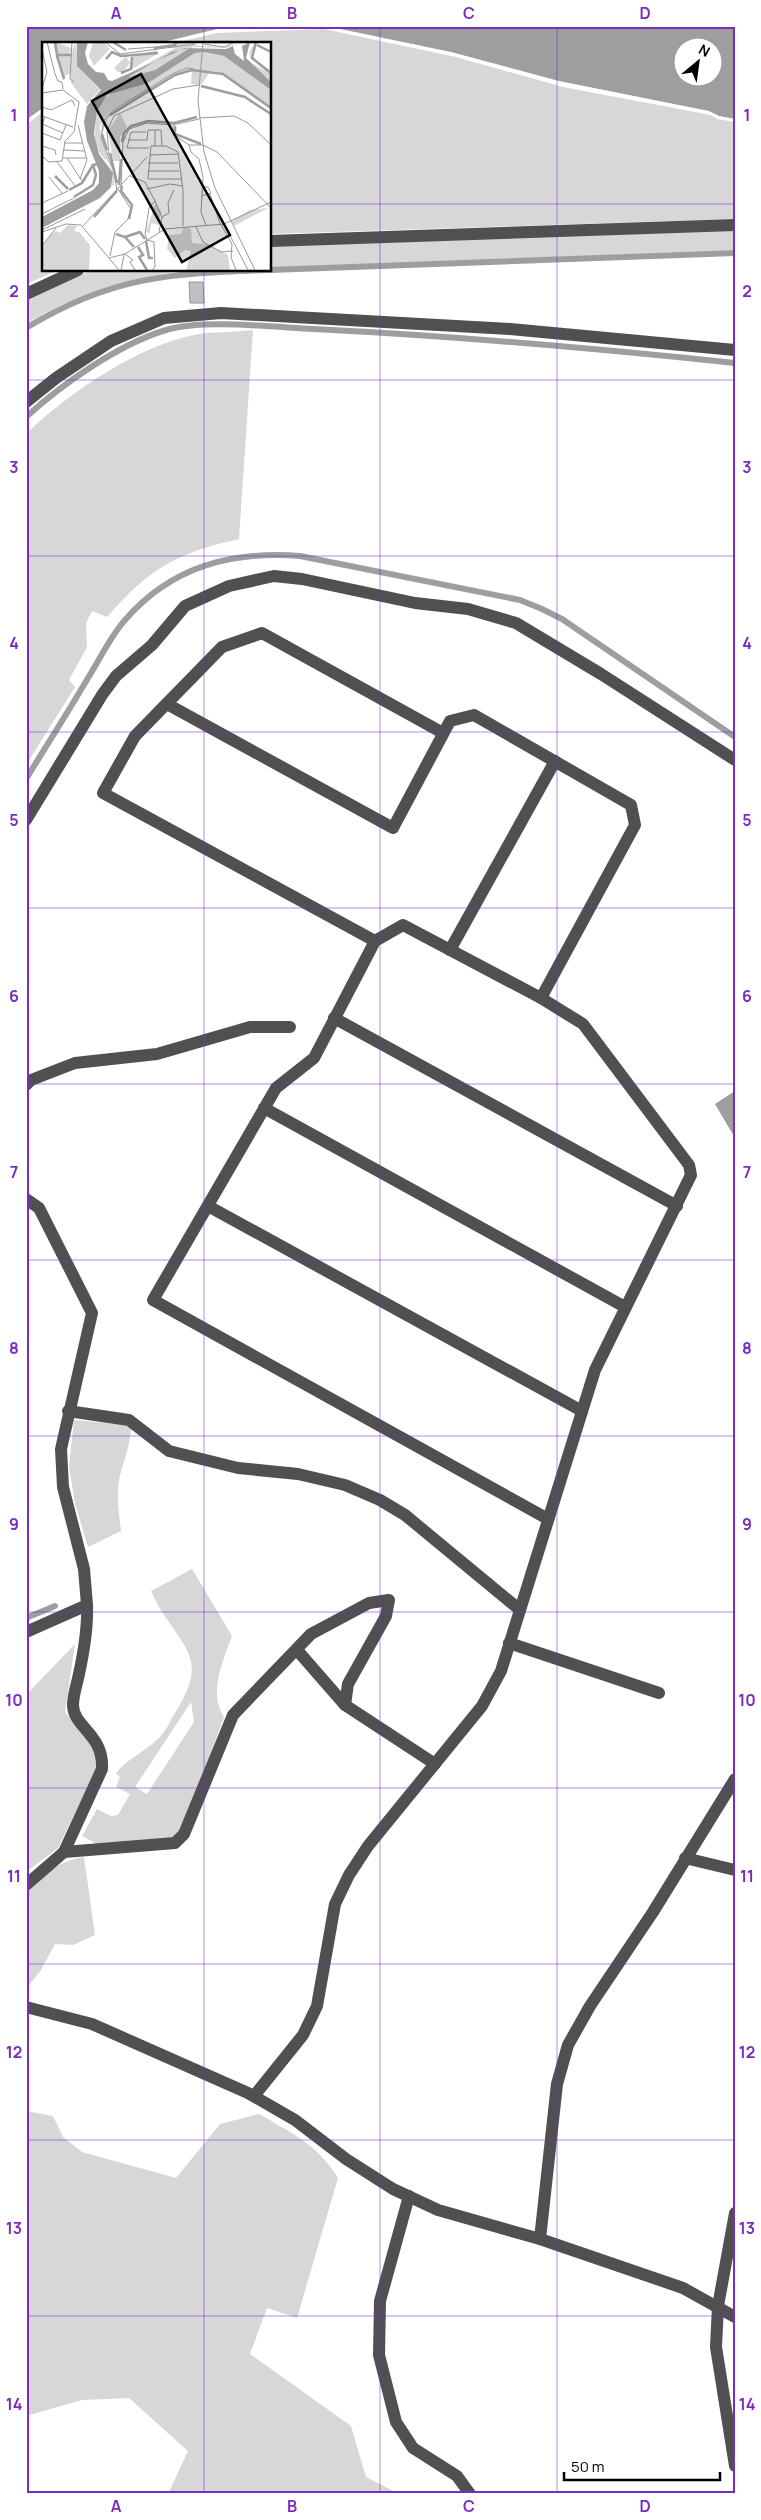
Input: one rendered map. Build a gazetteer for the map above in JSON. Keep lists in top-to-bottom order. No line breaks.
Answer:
{"scale_bar":"50 m","north":"top right","grid":{"columns":["A","B","C","D"],"rows":["1","2","3","4","5","6","7","8","9","10","11","12","13","14"]}}
